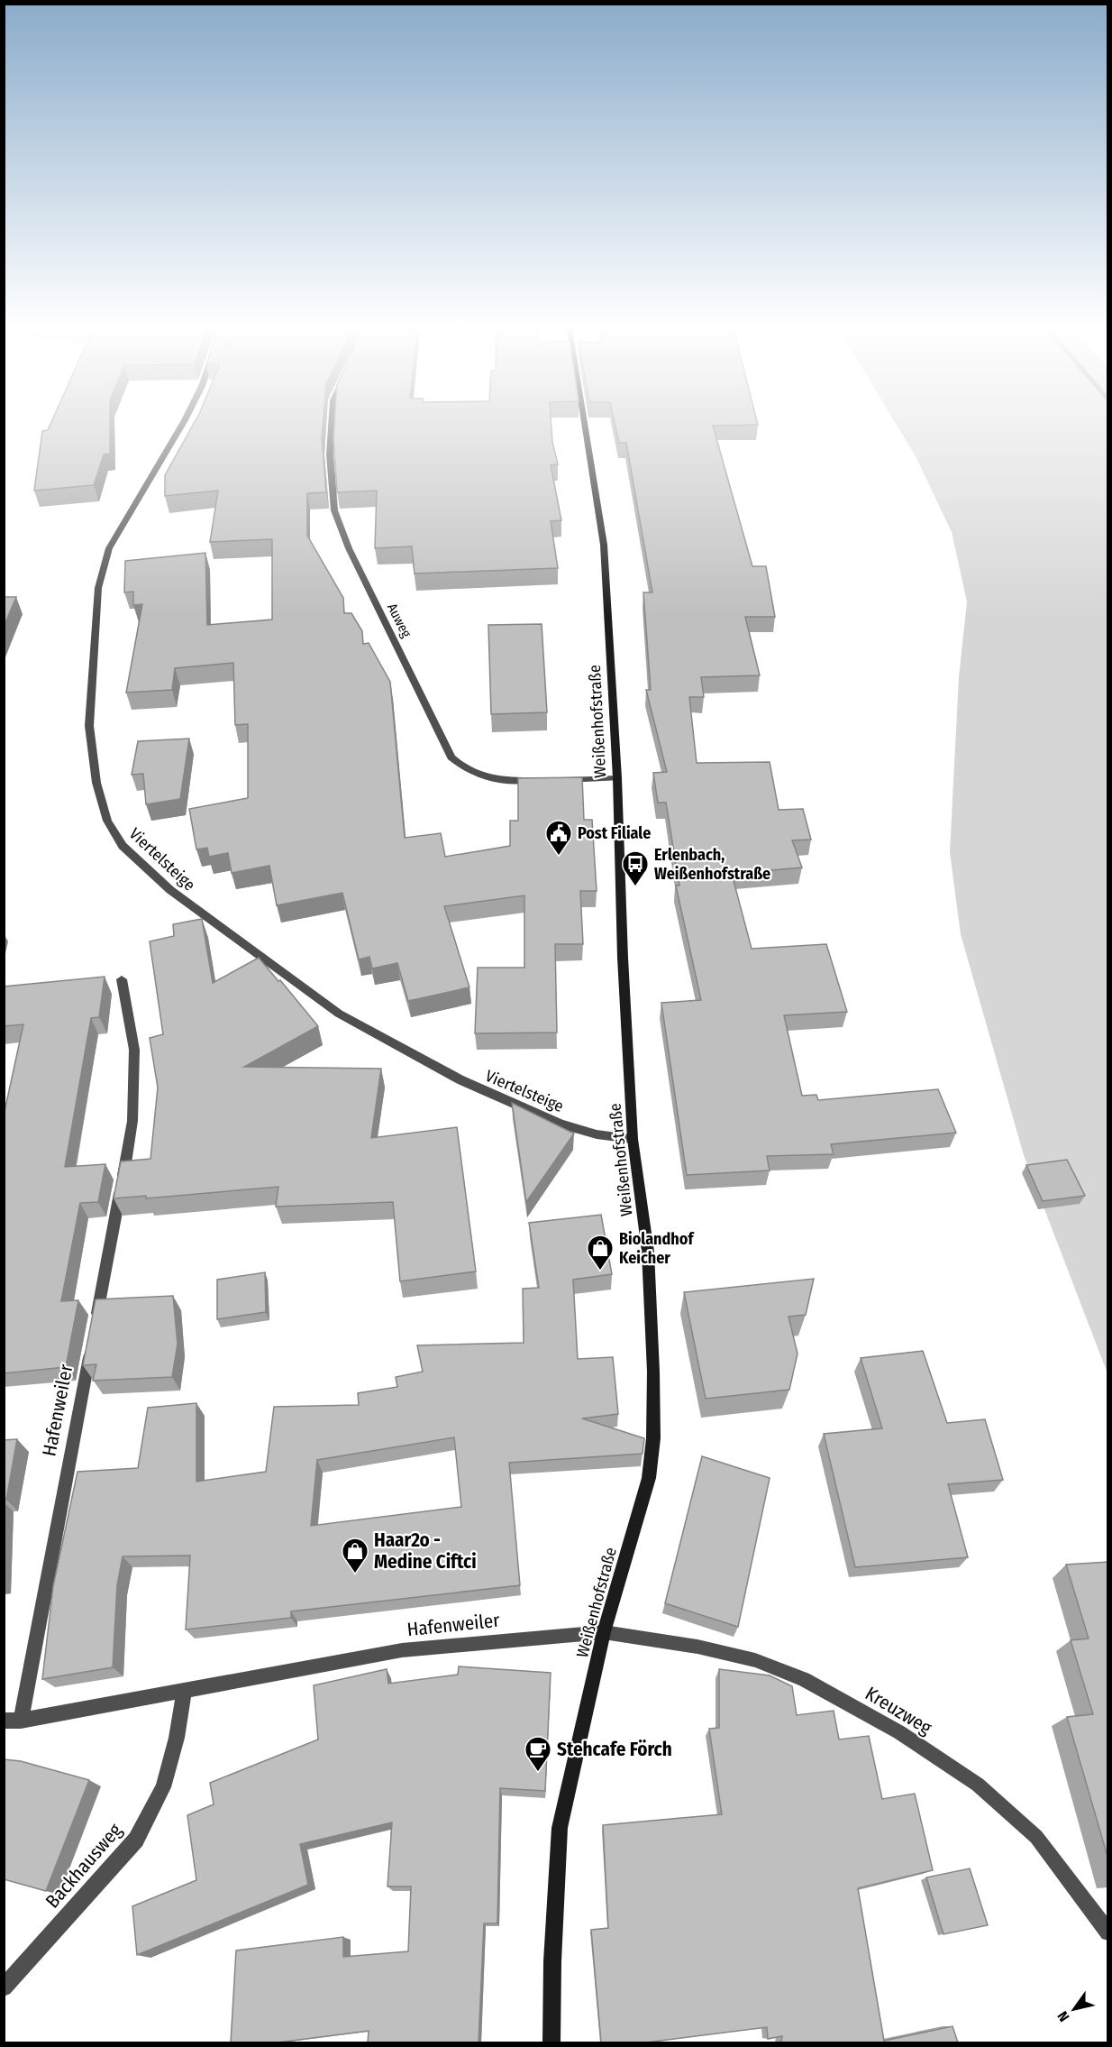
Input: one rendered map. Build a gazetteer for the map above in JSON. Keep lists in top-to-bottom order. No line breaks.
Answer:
{"streets":{"street":["Auweg","Weißenhofstraße","Viertelsteige","Hafenweiler","Kreuzweg","Backhausweg"]},"crossings":[["Weißenhofstraße","Viertelsteige"],["Weißenhofstraße","Hafenweiler"],["Weißenhofstraße","Kreuzweg"],["Hafenweiler","Kreuzweg"],["Hafenweiler","Backhausweg"]],"places":{"public building":["Post Filiale"],"bus stop":["Erlenbach, Weißenhofstraße"],"shop":["Biolandhof Keicher","Haar2o - Medine Ciftci"],"cafe":["Stehcafe Förch"]},"north":"bottom left"}
